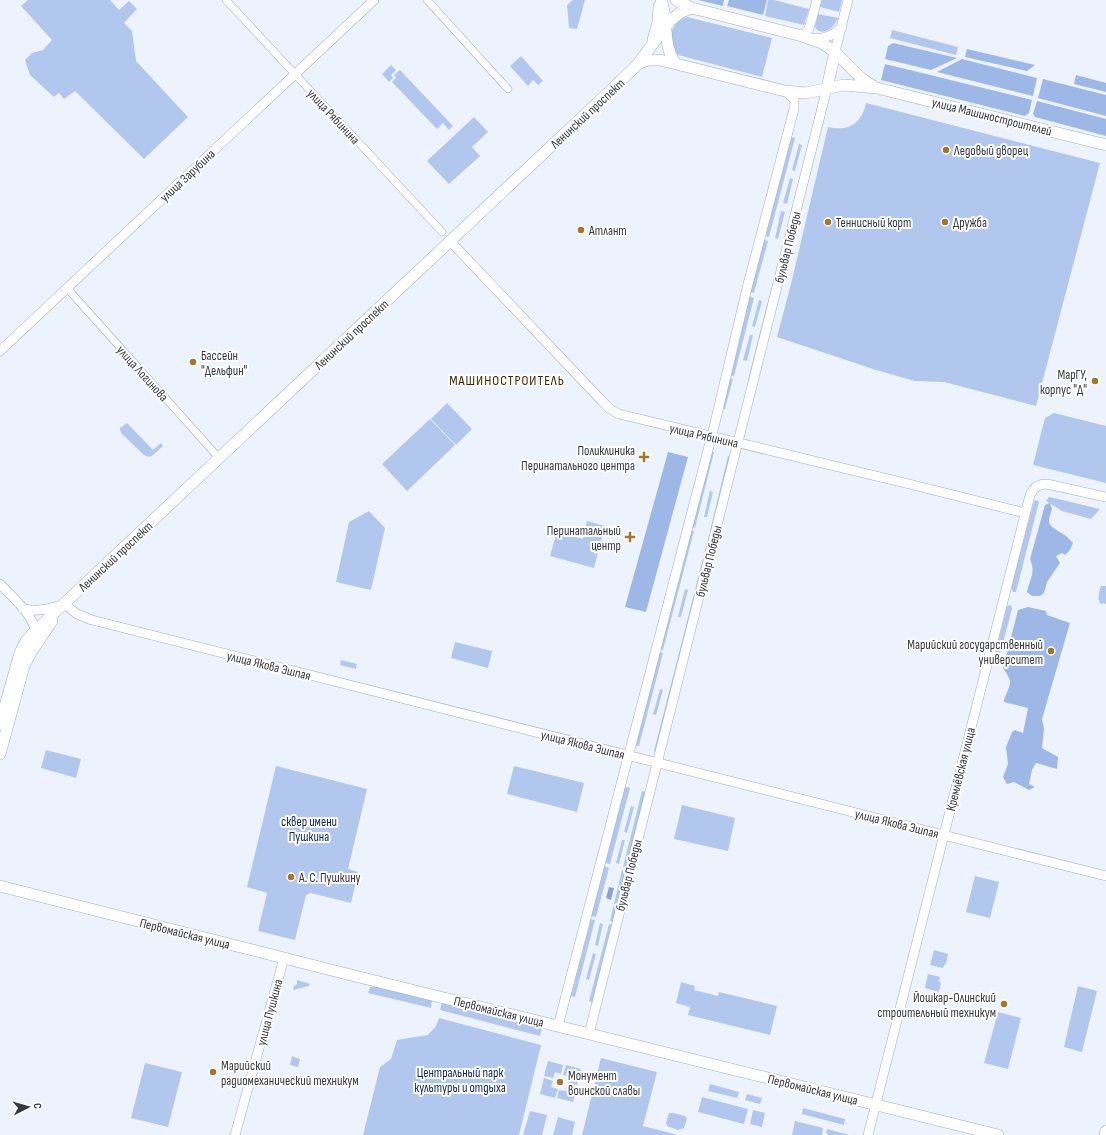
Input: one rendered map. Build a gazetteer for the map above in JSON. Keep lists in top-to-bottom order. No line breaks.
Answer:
{"streets":{"main road":["Ленинский проспект","улица Машиностроителей","Первомайская улица"],"street":["улица Рябинина","улица Зарубина","бульвар Победы","улица Логинова","улица Якова Эшпая","Кремлёвская улица","улица Пушкина"]},"crossings":[["Ленинский проспект","улица Рябинина"],["Ленинский проспект","улица Машиностроителей"],["Ленинский проспект","бульвар Победы"],["Ленинский проспект","улица Логинова"],["Ленинский проспект","улица Якова Эшпая"],["улица Рябинина","улица Зарубина"],["улица Рябинина","бульвар Победы"],["улица Рябинина","Кремлёвская улица"],["улица Машиностроителей","бульвар Победы"],["улица Зарубина","улица Логинова"],["бульвар Победы","улица Якова Эшпая"],["бульвар Победы","Первомайская улица"],["улица Якова Эшпая","Кремлёвская улица"],["Кремлёвская улица","Первомайская улица"],["Первомайская улица","улица Пушкина"]],"districts":["МАШИНОСТРОИТЕЛЬ"],"parks":["сквер имени Пушкина","Центральный парк культуры и отдыха"],"places":{"other":["Ледовый дворец","Теннисный корт","Дружба","Атлант","Бассейн \"Дельфин\"","МарГУ, корпус \"Д\"","Марийский государственный университет","А. С. Пушкину","Йошкар-Олинский строительный техникум","Марийский радиомеханический техникум","Монумент воинской славы"],"health":["Поликлиника Перинатального центра","Перинатальный центр"]},"north":"right"}
